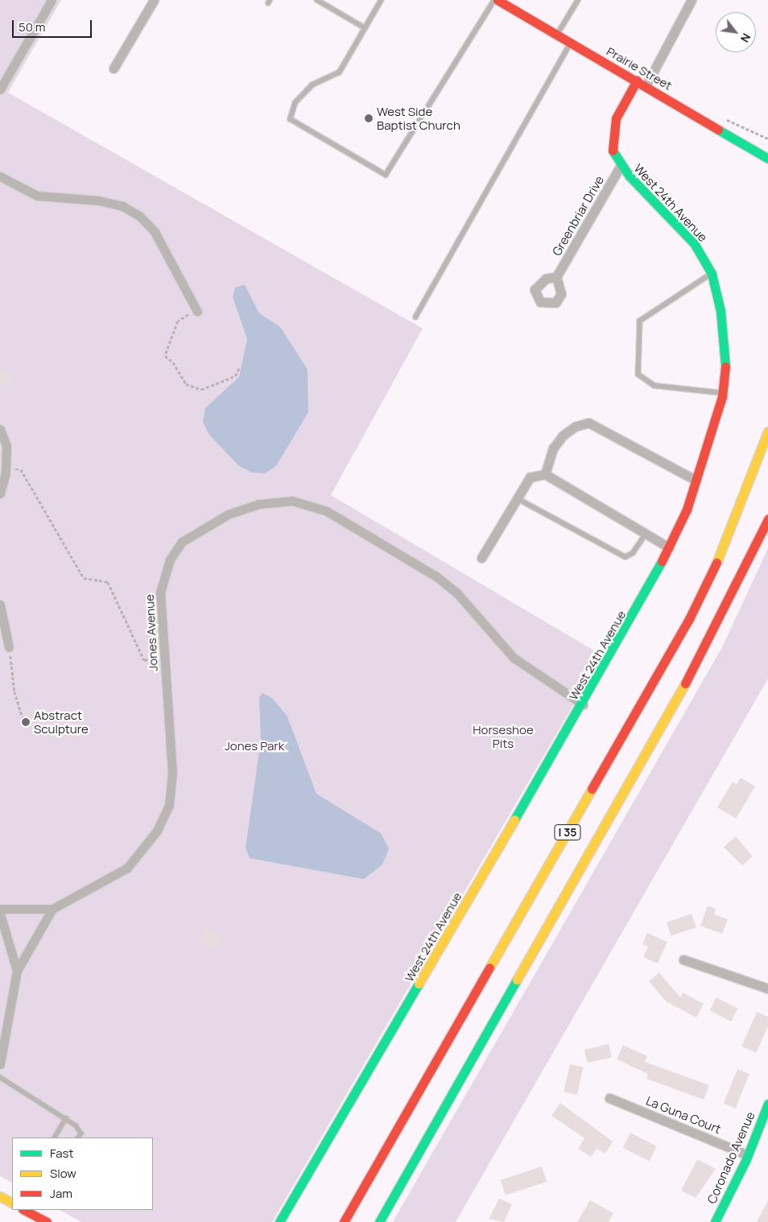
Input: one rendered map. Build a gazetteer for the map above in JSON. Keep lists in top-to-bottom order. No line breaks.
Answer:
{"streets":{"main road":["Prairie Street","West 24th Avenue","I 35","Coronado Avenue"],"street":["Greenbriar Drive","Jones Avenue","La Guna Court"]},"crossings":[["Prairie Street","West 24th Avenue"],["West 24th Avenue","Greenbriar Drive"],["West 24th Avenue","Jones Avenue"],["La Guna Court","Coronado Avenue"]],"parks":["Horseshoe Pits","Jones Park"],"places":["West Side Baptist Church","Abstract Sculpture"],"legend":["Fast","Slow","Jam"],"scale_bar":"50 m","north":"bottom right"}
